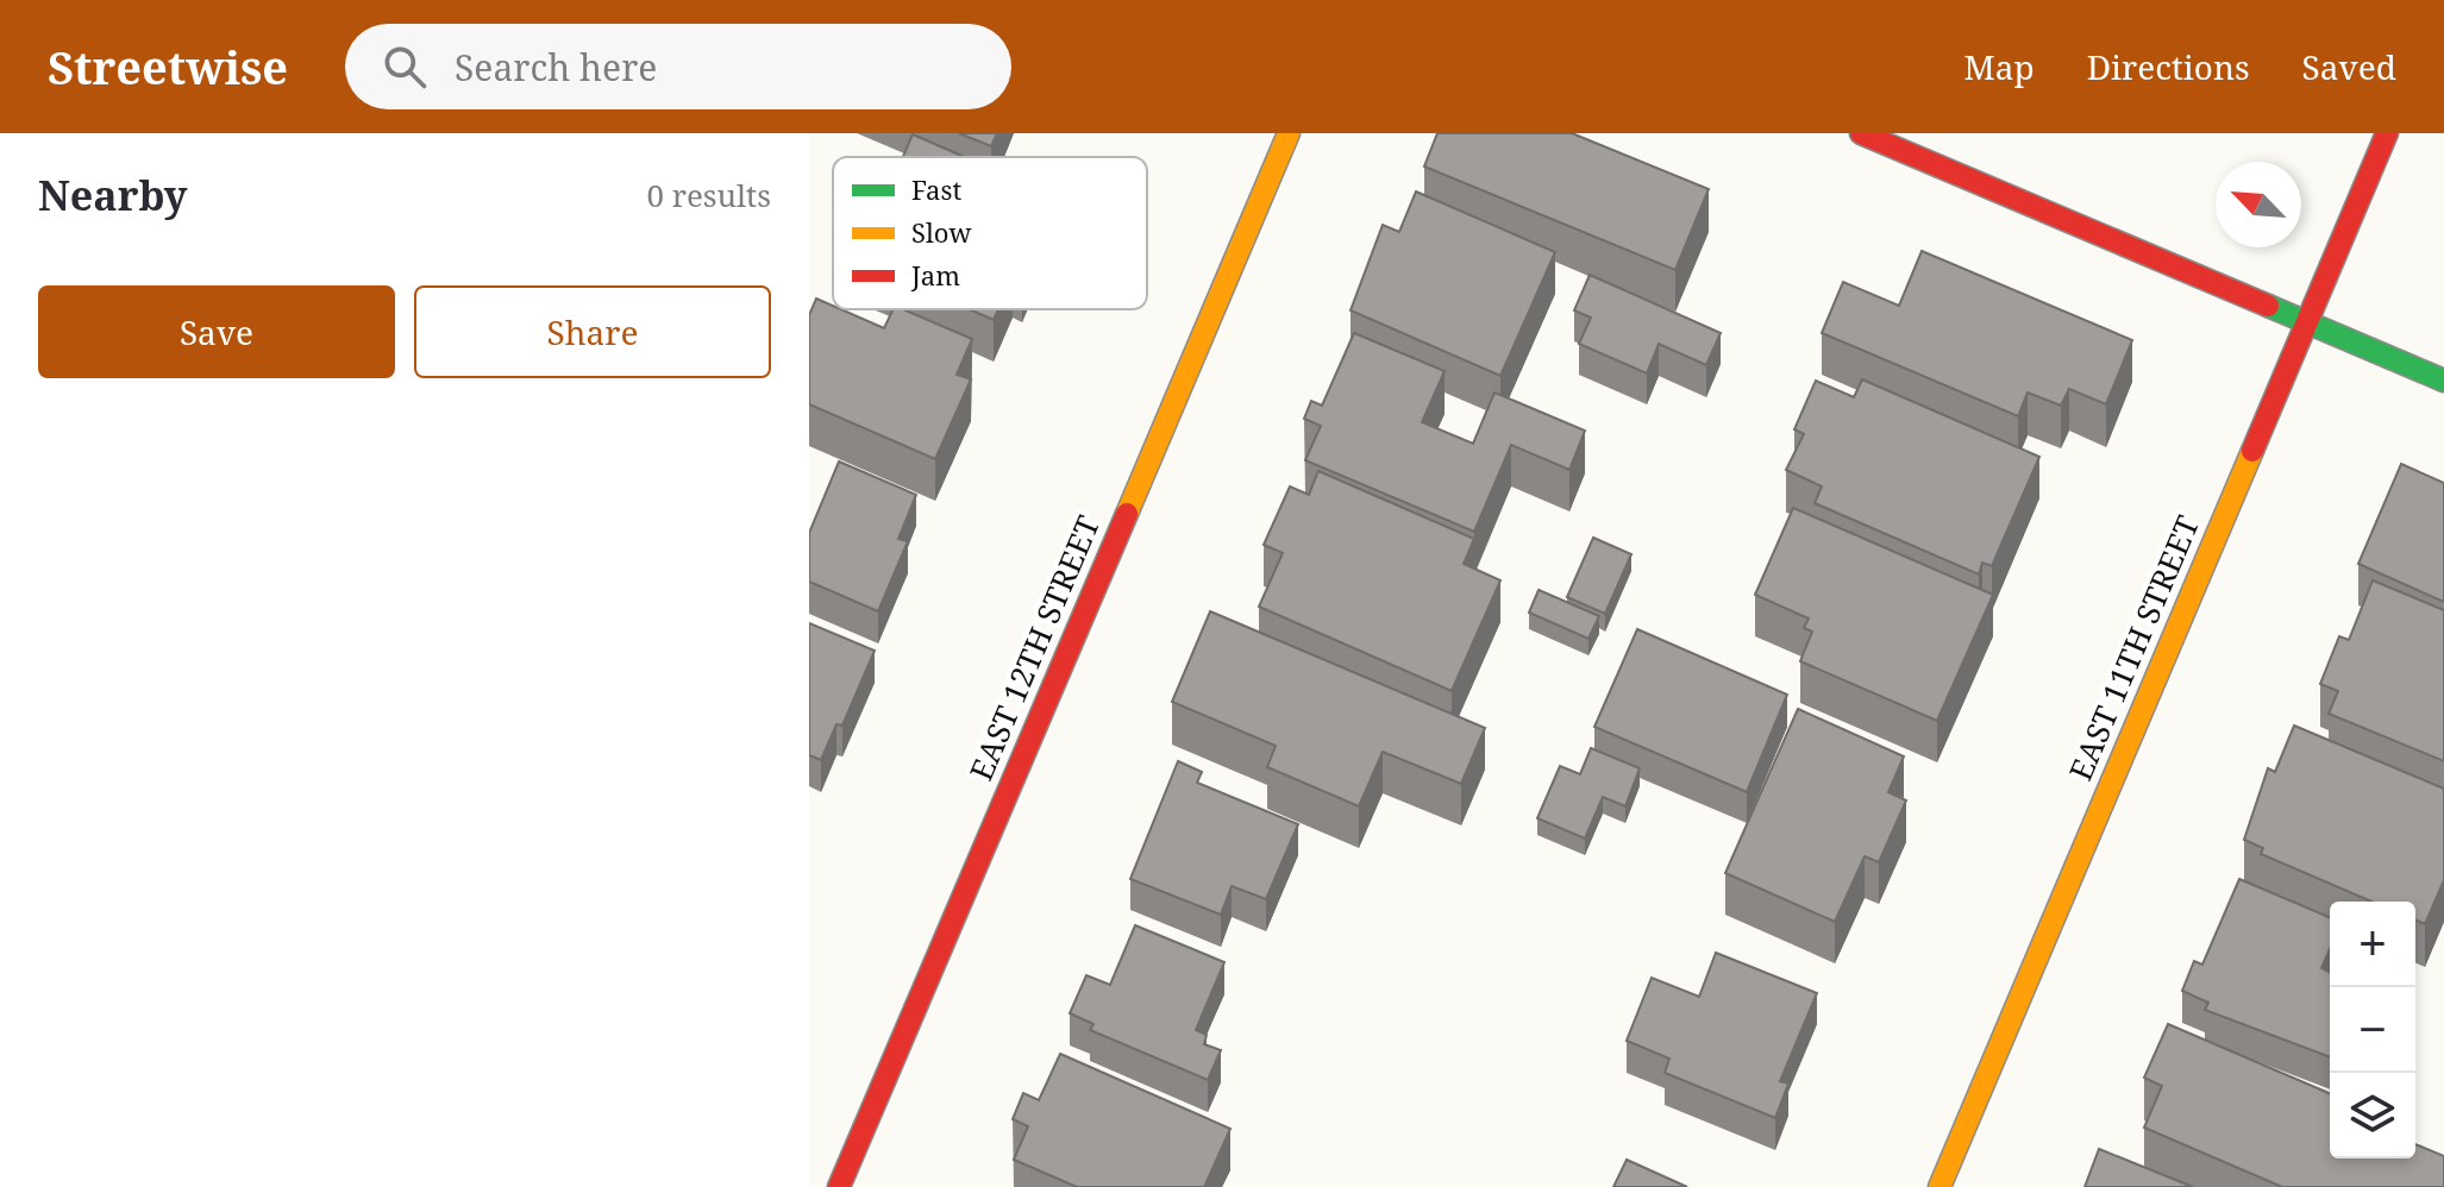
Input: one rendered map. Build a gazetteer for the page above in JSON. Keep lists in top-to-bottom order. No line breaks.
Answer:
{"streets":{"street":["EAST 12TH STREET","EAST 11TH STREET"]},"legend":["Fast","Slow","Jam"],"north":"top left","page":{"header":"Streetwise","search":"Search here","nav":["Map","Directions","Saved"],"heading":["Nearby","0 results"],"buttons":["Save","Share"],"map_buttons":["+","−"]}}
